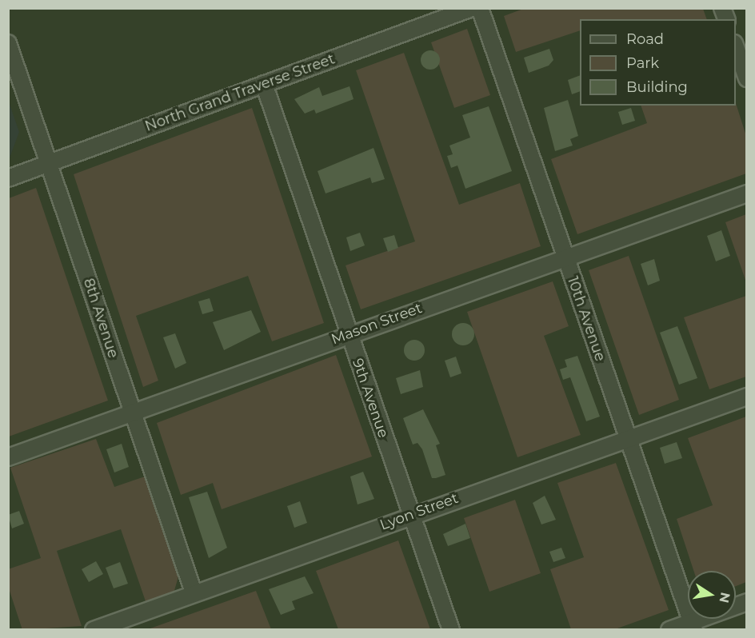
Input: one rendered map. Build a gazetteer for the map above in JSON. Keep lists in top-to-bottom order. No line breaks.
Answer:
{"streets":{"street":["North Grand Traverse Street","8th Avenue","10th Avenue","Mason Street","9th Avenue","Lyon Street"]},"crossings":[["North Grand Traverse Street","8th Avenue"],["North Grand Traverse Street","9th Avenue"],["8th Avenue","Mason Street"],["8th Avenue","Lyon Street"],["10th Avenue","Mason Street"],["10th Avenue","Lyon Street"],["Mason Street","9th Avenue"],["9th Avenue","Lyon Street"]],"legend":["Road","Park","Building"],"north":"right"}
